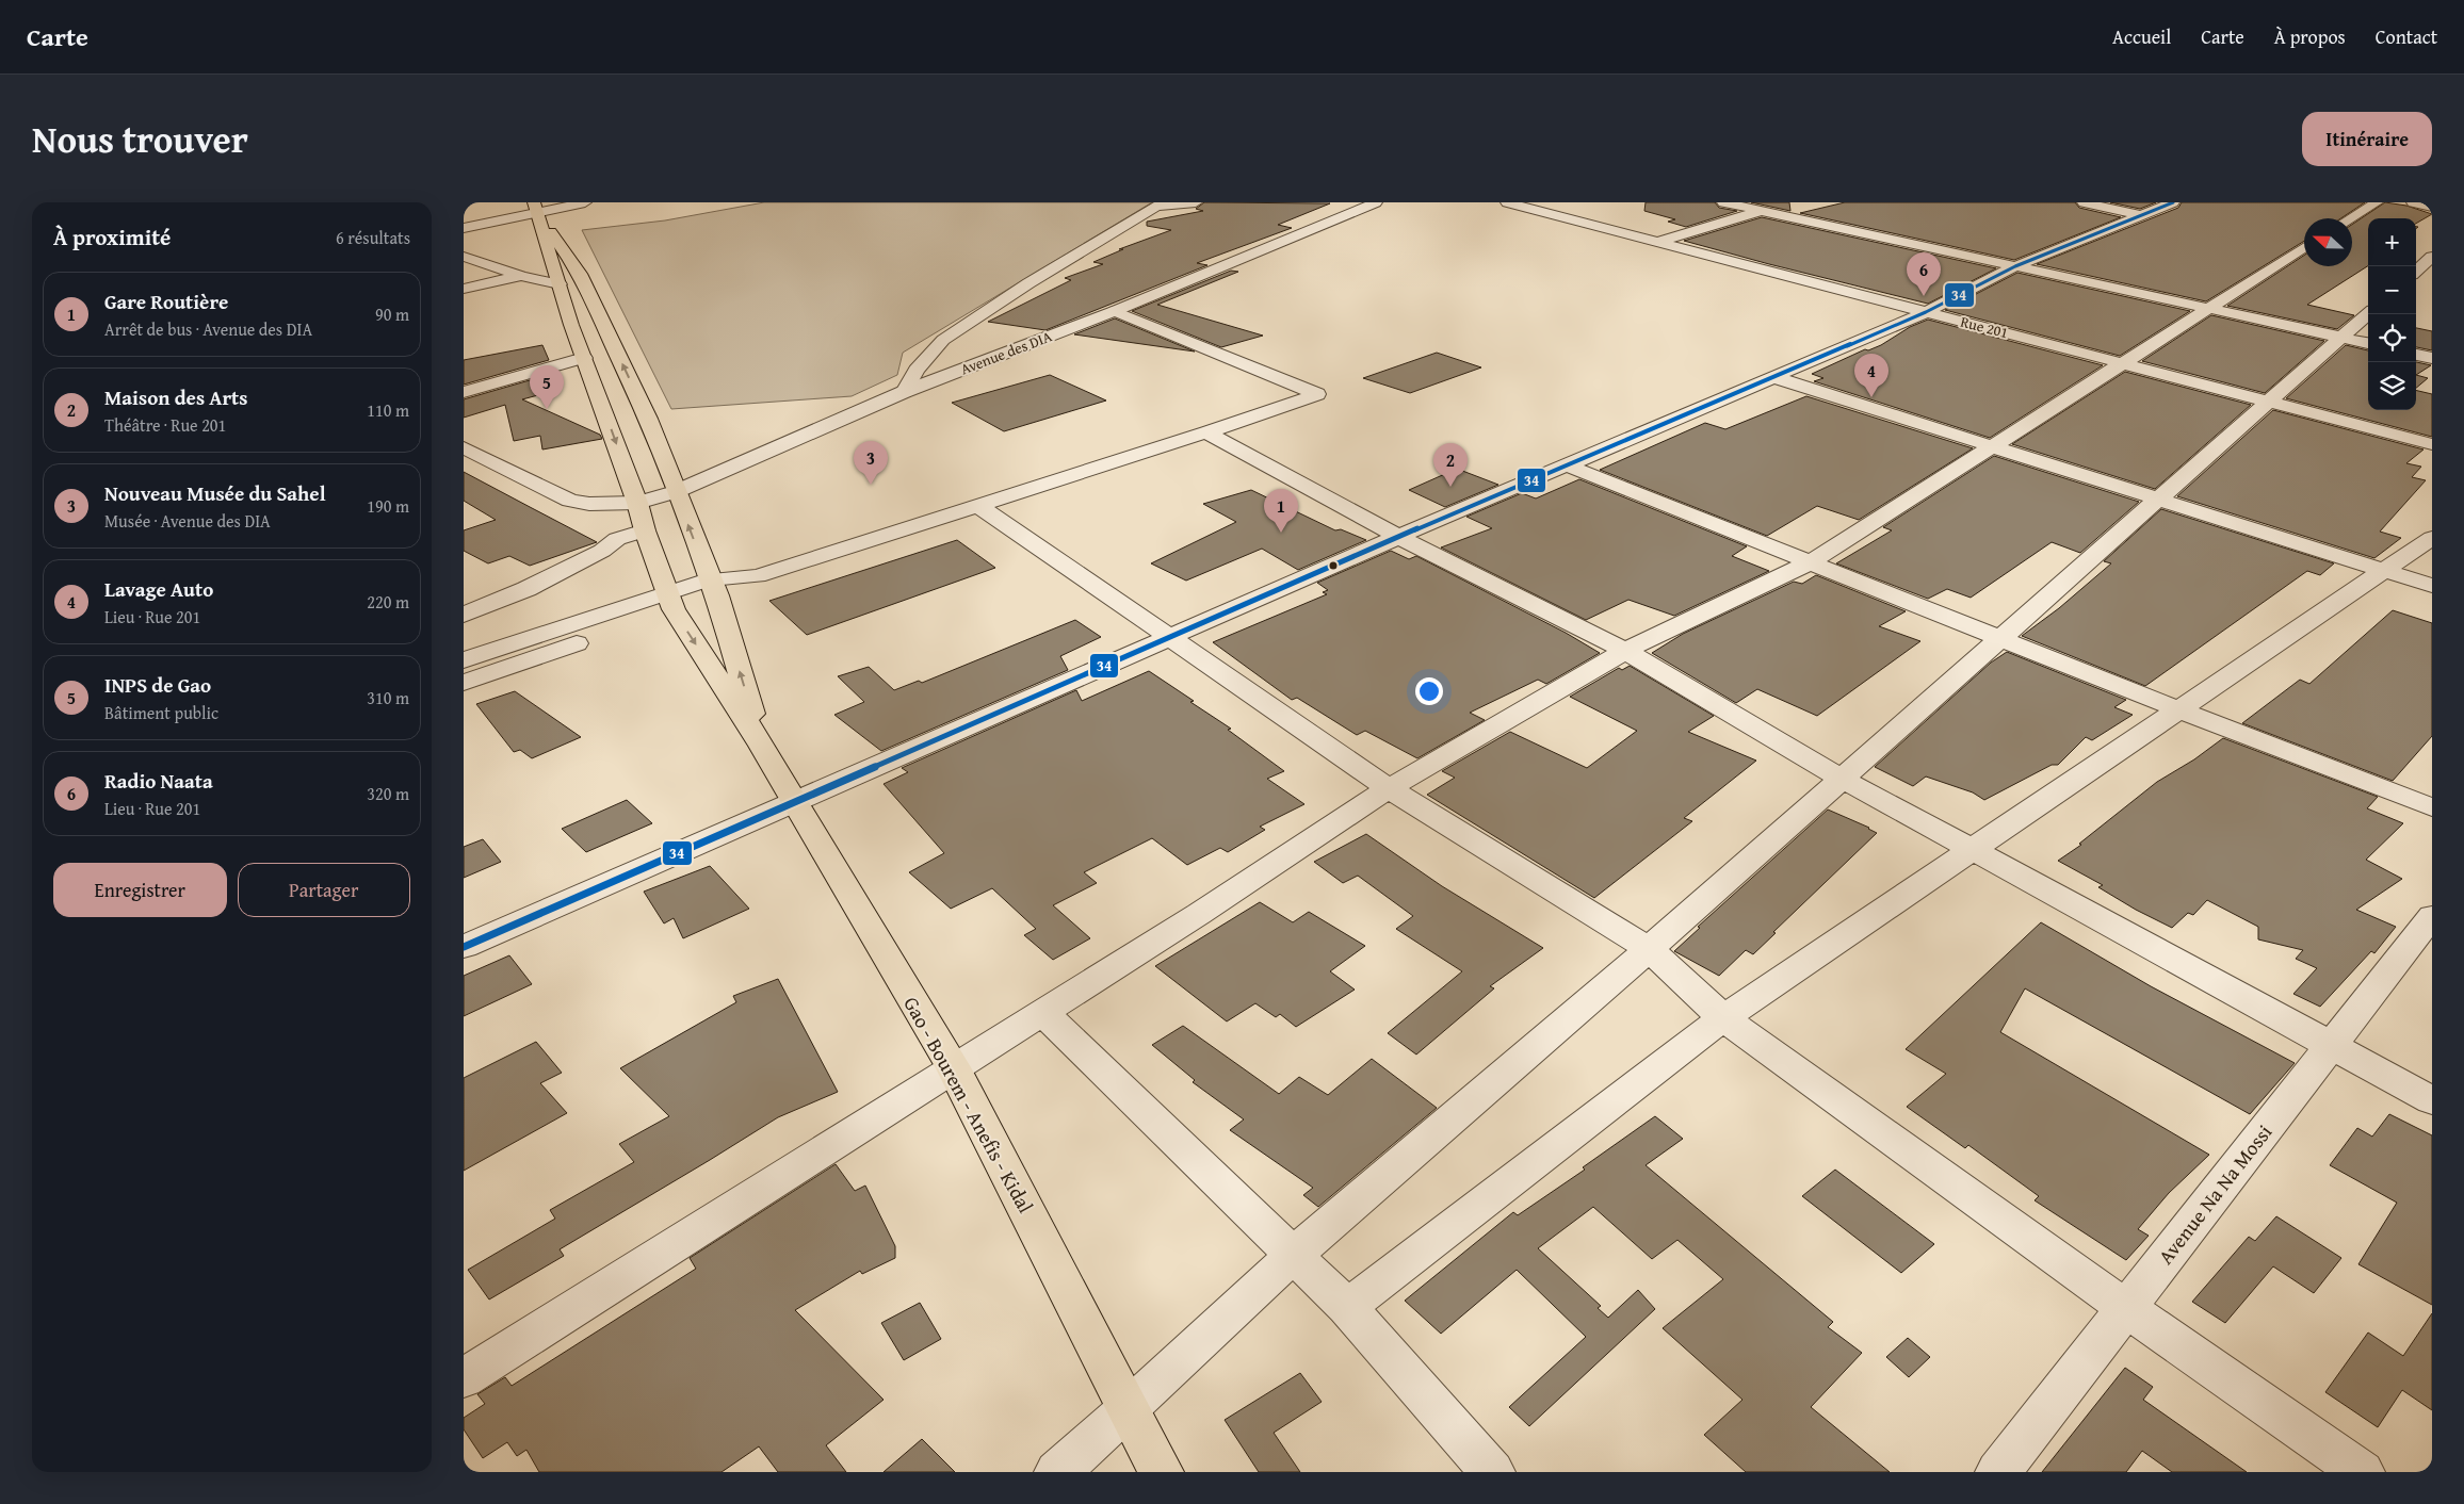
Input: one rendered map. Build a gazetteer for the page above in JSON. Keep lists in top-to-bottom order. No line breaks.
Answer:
{"streets":{"main road":["Gao - Bourem - Anefis - Kidal"],"street":["Rue 201","Avenue des DIA","Avenue Na Na Mossi"]},"lines":["transit line 34"],"north":"left","page":{"header":"Carte","nav":["Accueil","Carte","À propos","Contact"],"title":"Nous trouver","buttons":["Itinéraire",["Enregistrer","Partager"]],"heading":["À proximité","6 résultats"],"map_buttons":["+","−"],"pins":["6","4","5","3","2","1"],"list":[{"mark":"1","name":"Gare Routière","note":"Arrêt de bus · Avenue des DIA","value":"90 m"},{"mark":"2","name":"Maison des Arts","note":"Théâtre · Rue 201","value":"110 m"},{"mark":"3","name":"Nouveau Musée du Sahel","note":"Musée · Avenue des DIA","value":"190 m"},{"mark":"4","name":"Lavage Auto","note":"Lieu · Rue 201","value":"220 m"},{"mark":"5","name":"INPS de Gao","note":"Bâtiment public","value":"310 m"},{"mark":"6","name":"Radio Naata","note":"Lieu · Rue 201","value":"320 m"}]}}
